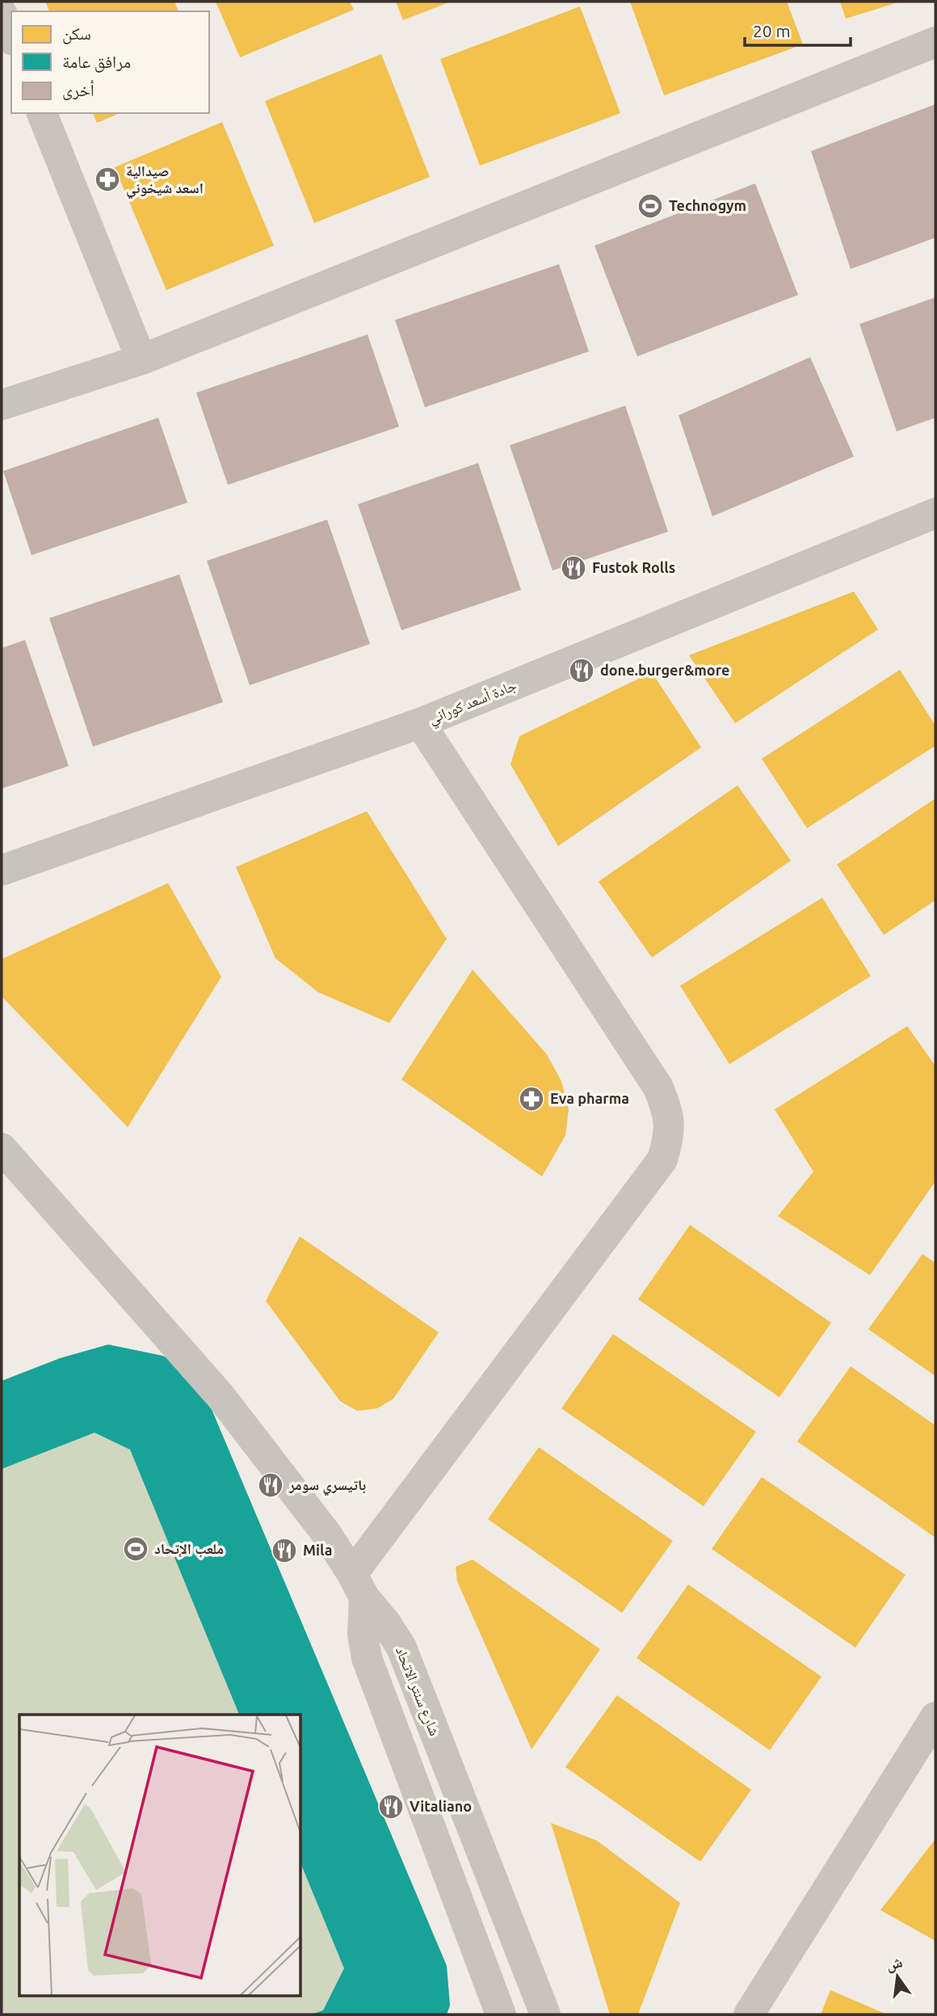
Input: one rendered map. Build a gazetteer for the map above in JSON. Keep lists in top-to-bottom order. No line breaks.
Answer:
{"streets":{"street":["جادة أسعد كوراني","شارع سنتر الاتحاد"]},"places":{"pharmacy":["صيدالية اسعد شيخوني","Eva pharma"],"sports":["Technogym","ملعب الإتحاد"],"restaurant":["Fustok Rolls","done.burger&more","باتيسري سومر","Mila","Vitaliano"]},"legend":["سكن","مرافق عامة","أخرى"],"scale_bar":"20 m","north":"top"}
